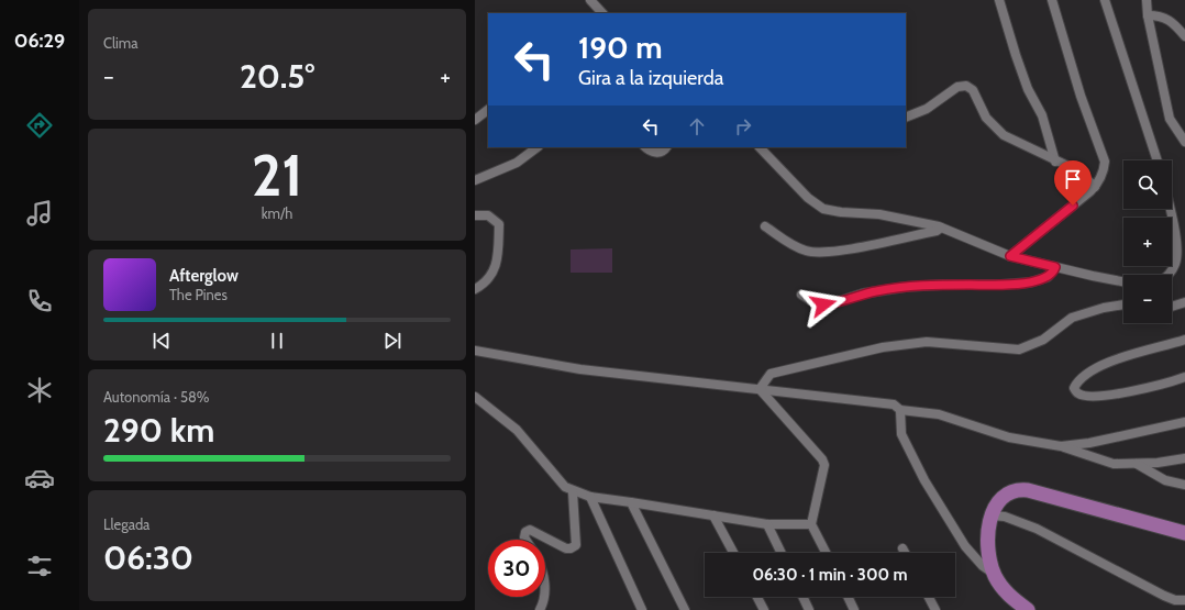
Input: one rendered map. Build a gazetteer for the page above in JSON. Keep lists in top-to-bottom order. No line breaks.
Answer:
{"page":{"tabs":"06:29","tile":["Clima",["21","km/h"],["Autonomía · 58%","290 km"],["Llegada","06:30"]],"turn":["190 m","Gira a la izquierda"],"heat":["−","20.5°","+"],"map_buttons":["+","−"],"song":["Afterglow","The Pines"],"limit":"30","trip":"06:30 · 1 min · 300 m"}}
